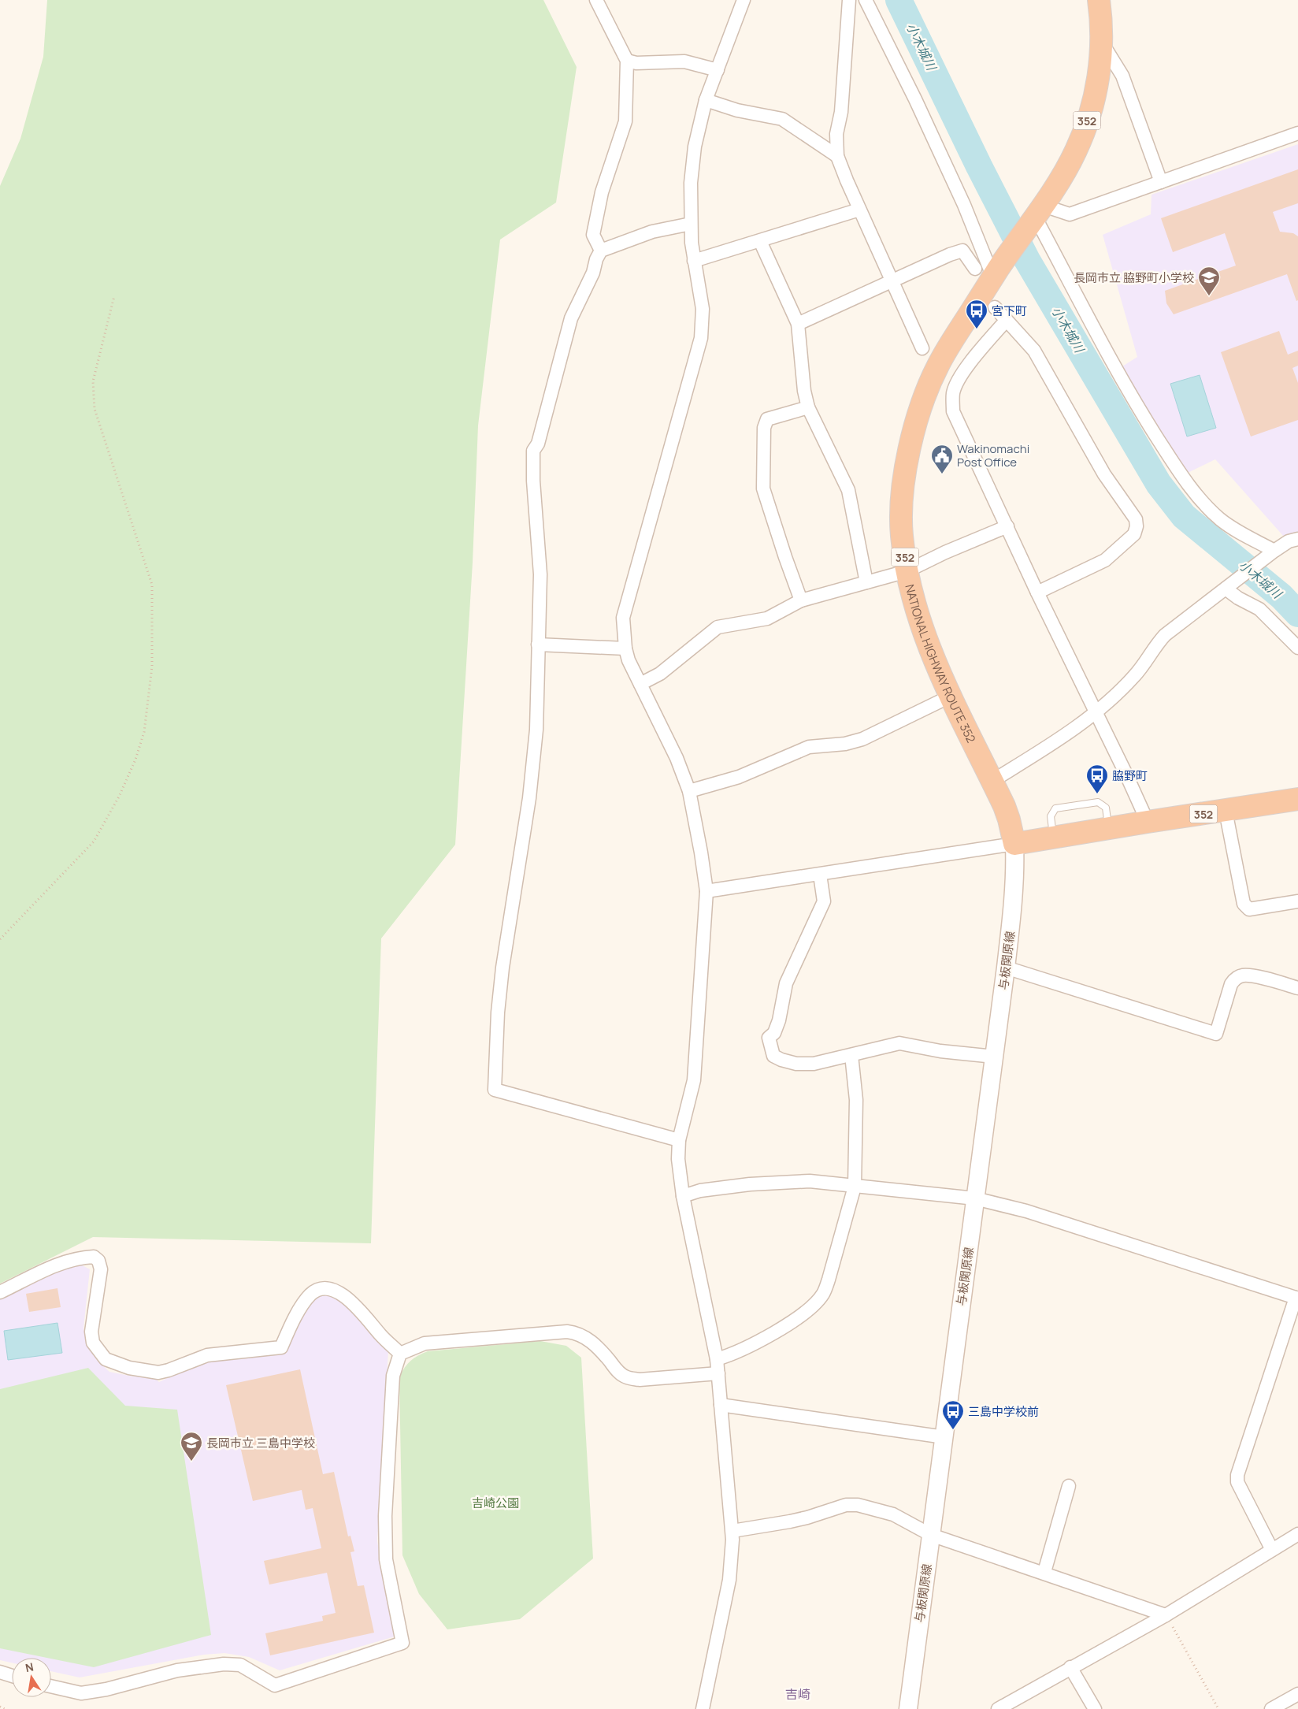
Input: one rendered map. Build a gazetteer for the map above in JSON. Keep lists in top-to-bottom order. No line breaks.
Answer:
{"streets":{"highway":["352","NATIONAL HIGHWAY ROUTE 352"],"main road":["与板関原線"]},"crossings":[["352","NATIONAL HIGHWAY ROUTE 352"],["352","与板関原線"],["NATIONAL HIGHWAY ROUTE 352","与板関原線"]],"districts":["吉崎"],"water":["小木城川"],"parks":["吉崎公園"],"places":{"school or university":["長岡市立 脇野町小学校","長岡市立 三島中学校"],"bus stop":["宮下町","脇野町","三島中学校前"],"public building":["Wakinomachi Post Office"]},"north":"top"}
